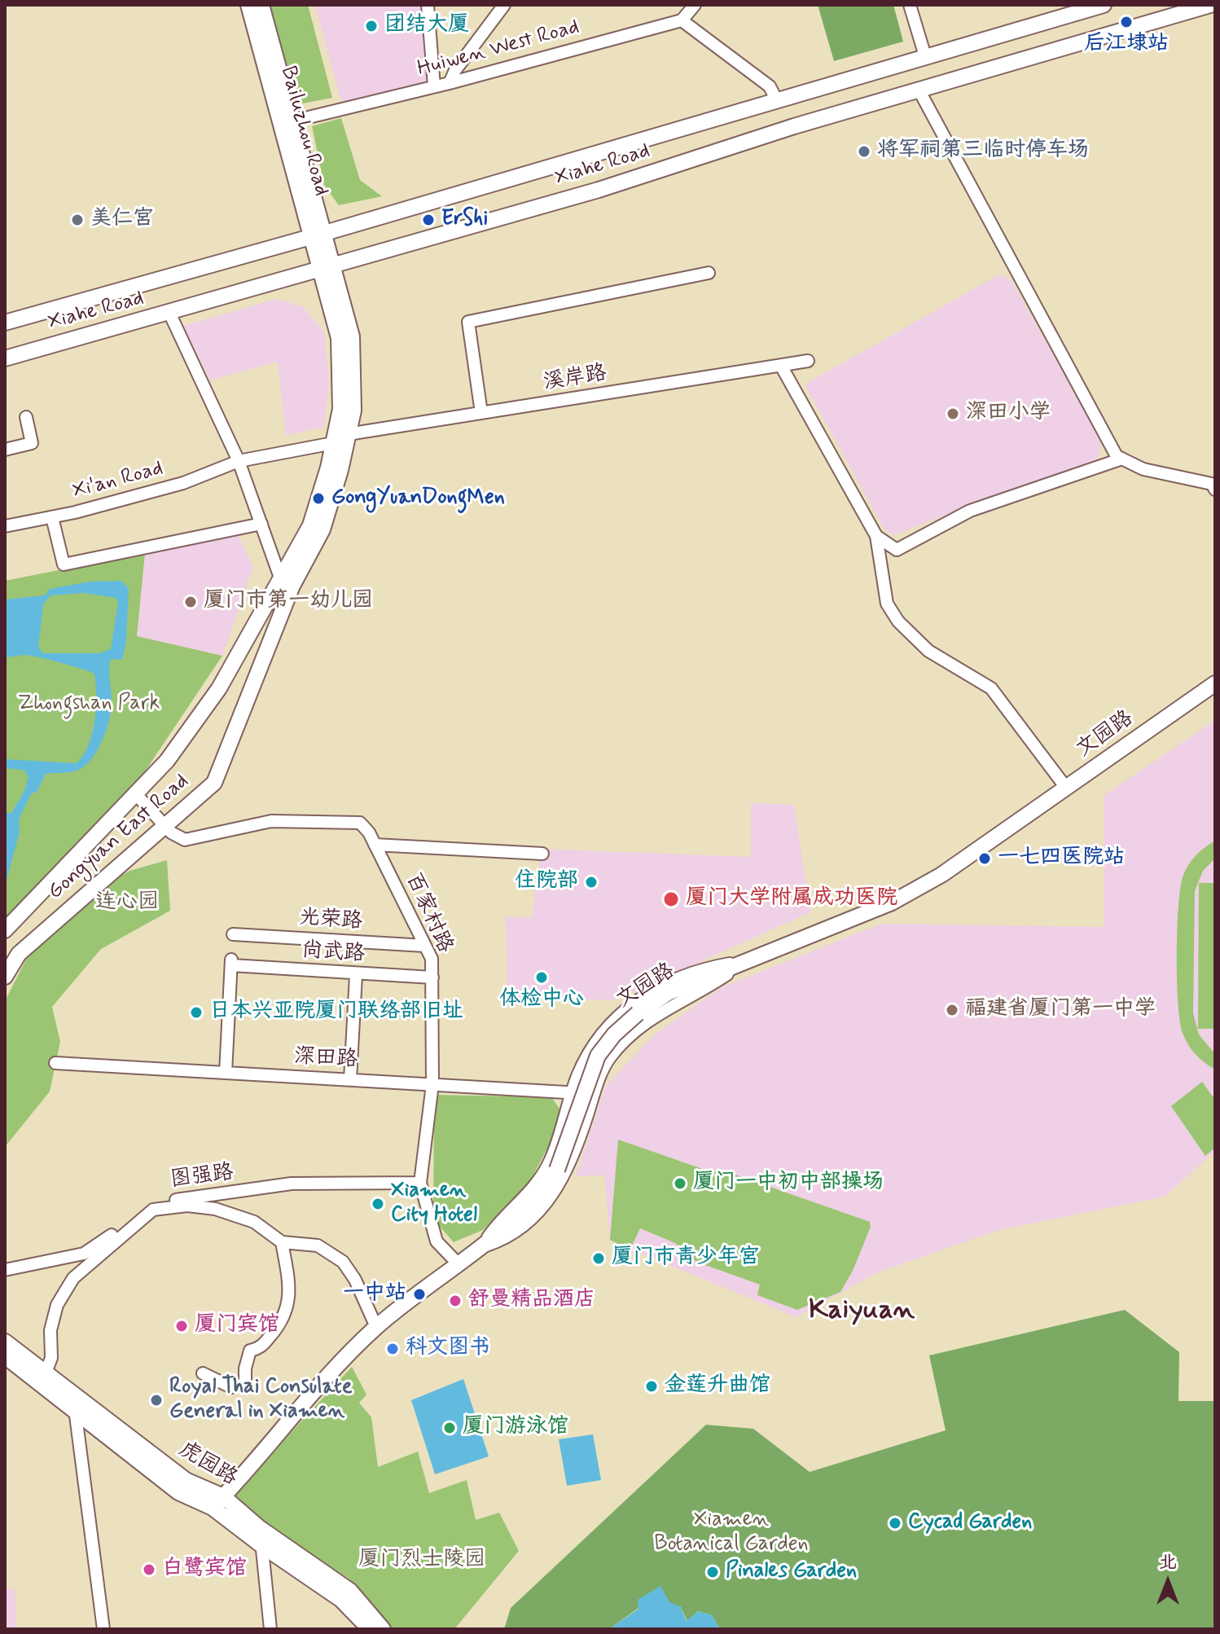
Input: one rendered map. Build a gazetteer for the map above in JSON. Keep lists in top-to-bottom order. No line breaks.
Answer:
{"streets":{"main road":["Bailuzhou Road","Xiahe Road","文园路","Gongyuan East Road","虎园路"],"street":["Huiwen West Road","溪岸路","Xi'an Road","百家村路","光荣路","尚武路","深田路","图强路"]},"crossings":[["Huiwen West Road","Bailuzhou Road"],["Bailuzhou Road","Xiahe Road"],["Bailuzhou Road","Gongyuan East Road"],["Xiahe Road","Gongyuan East Road"],["溪岸路","Gongyuan East Road"],["Xi'an Road","Gongyuan East Road"],["文园路","百家村路"],["文园路","虎园路"],["Gongyuan East Road","百家村路"],["百家村路","光荣路"],["百家村路","尚武路"],["百家村路","深田路"],["百家村路","图强路"],["尚武路","深田路"]],"districts":["Kaiyuan"],"parks":["Zhongshan Park","连心园","Xiamen Botanical Garden","厦门烈士陵园"],"places":["后江埭站","团结大厦","将军祠第三临时停车场","美仁宫","ErShi","深田小学","GongYuanDongMen","厦门市第一幼儿园","一七四医院站","住院部","厦门大学附属成功医院","体检中心","福建省厦门第一中学","日本兴亚院厦门联络部旧址","厦门一中初中部操场","Xiamen City Hotel","厦门市青少年宫","一中站","舒曼精品酒店","厦门宾馆","科文图书","金莲升曲馆","Royal Thai Consulate General in Xiamen","厦门游泳馆","Cycad Garden","白鹭宾馆","Pinales Garden"],"north":"top"}
